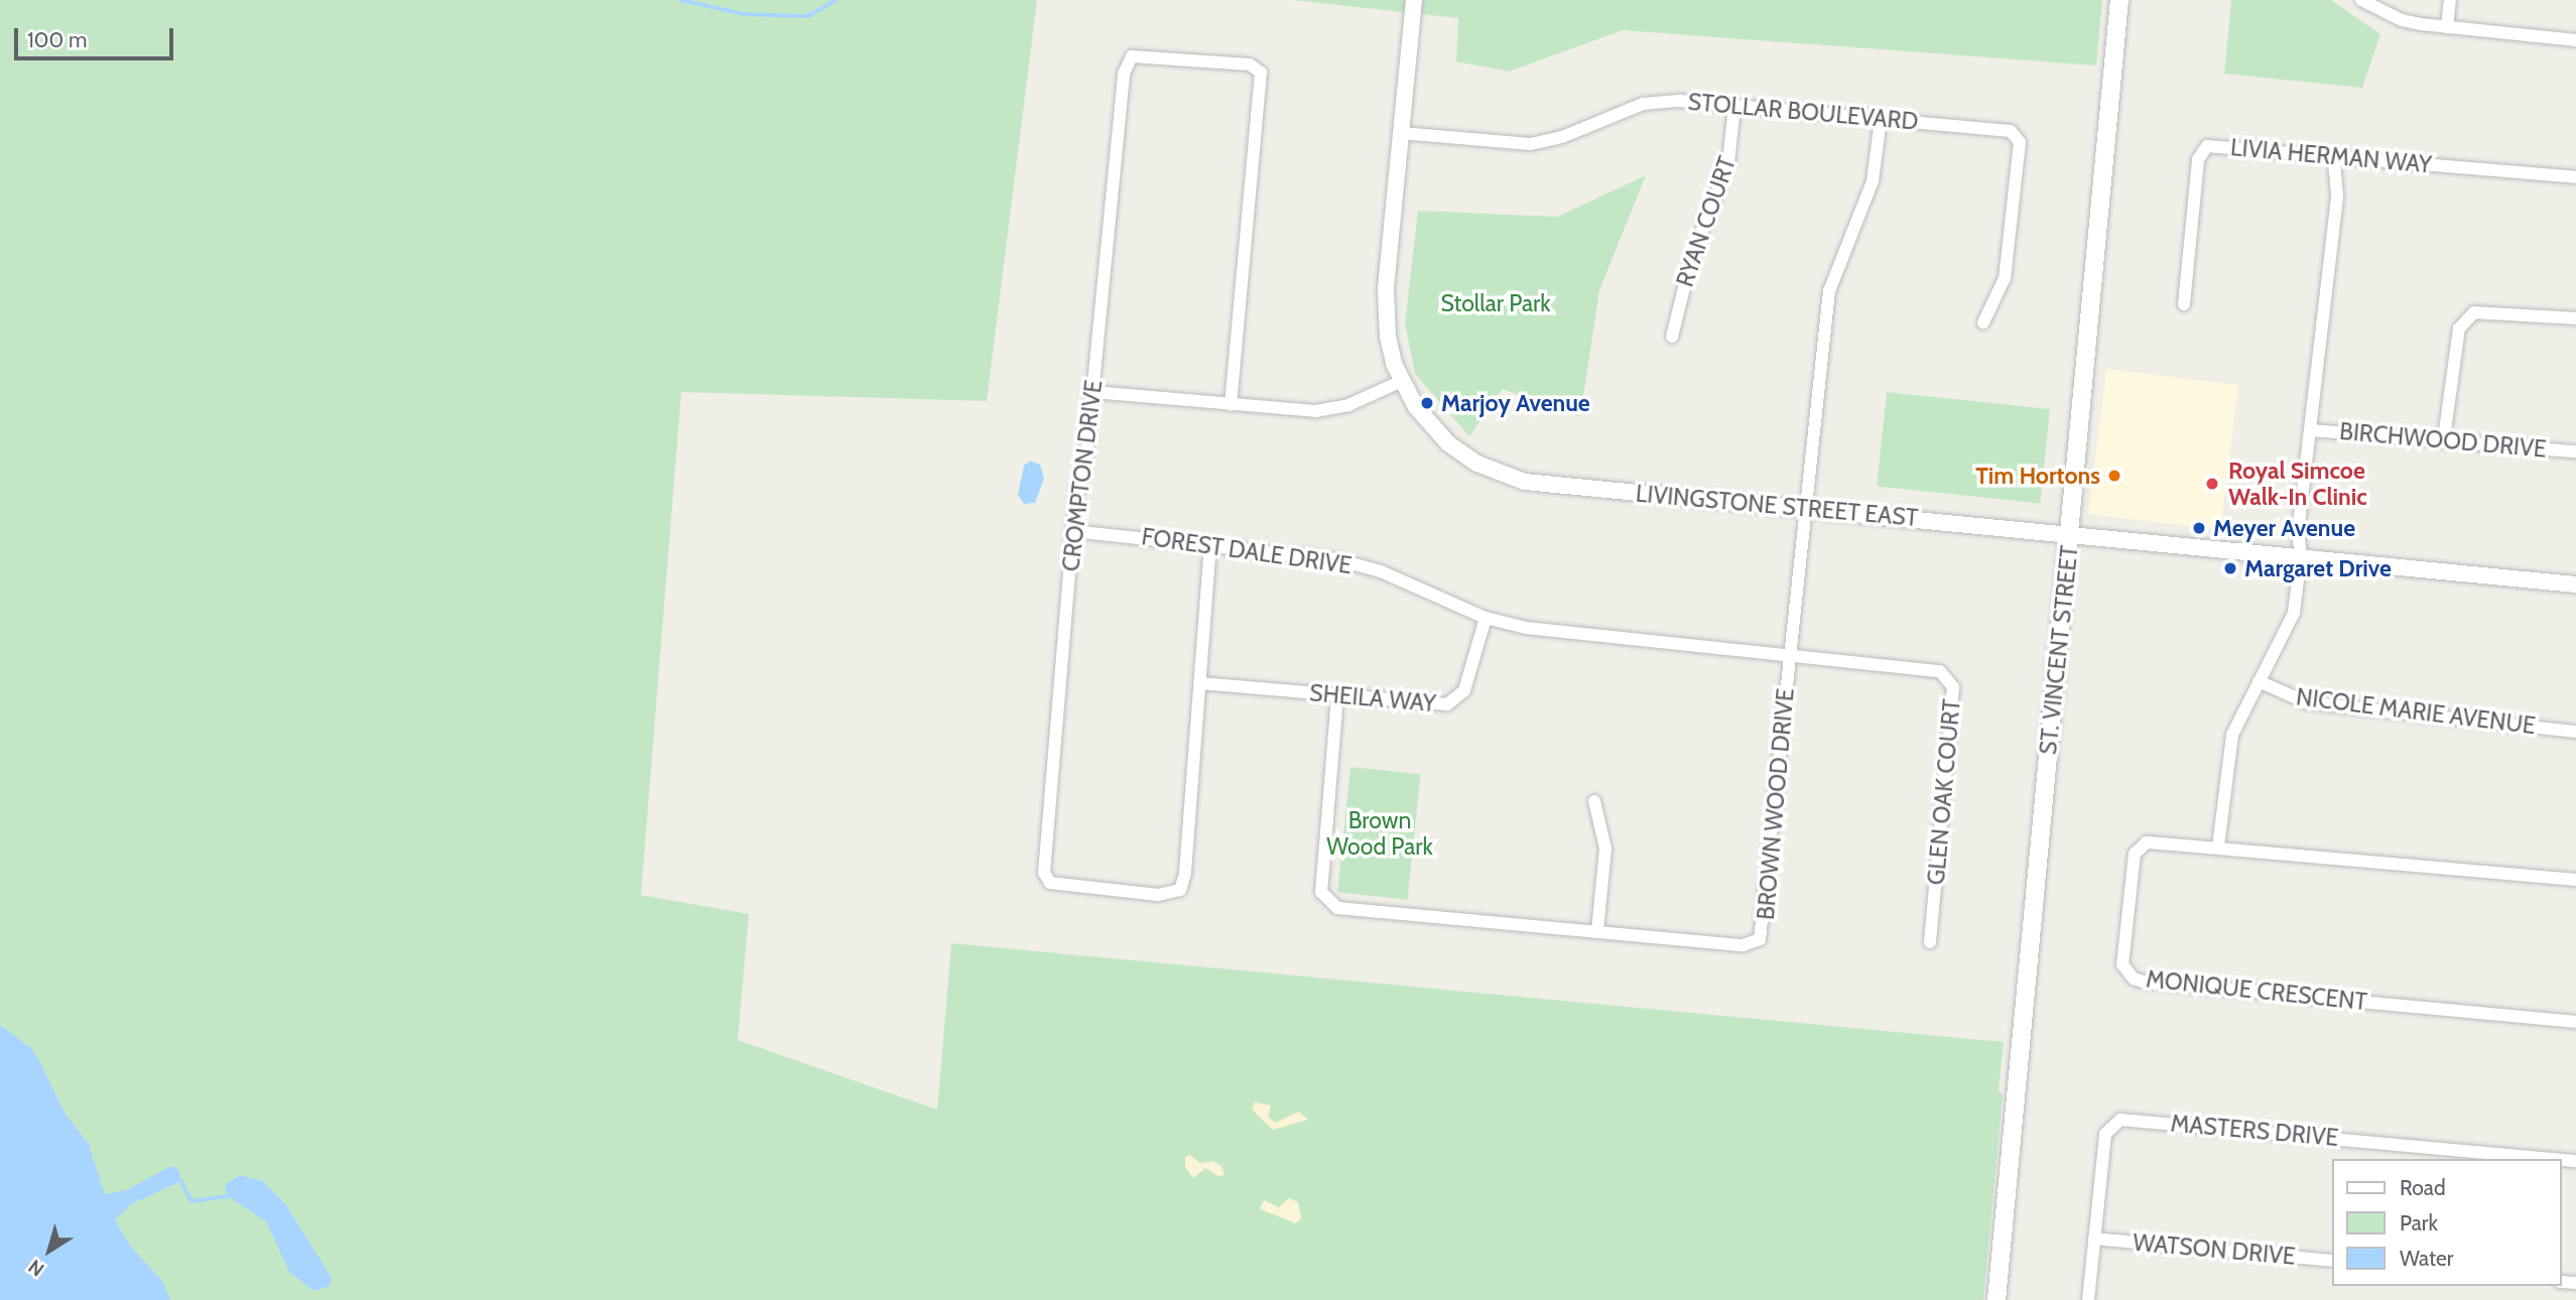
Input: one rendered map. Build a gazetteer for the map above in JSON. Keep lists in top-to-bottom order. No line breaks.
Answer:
{"streets":{"main road":["ST. VINCENT STREET"],"street":["STOLLAR BOULEVARD","LIVIA HERMAN WAY","RYAN COURT","BIRCHWOOD DRIVE","CROMPTON DRIVE","LIVINGSTONE STREET EAST","FOREST DALE DRIVE","SHEILA WAY","NICOLE MARIE AVENUE","GLEN OAK COURT","BROWN WOOD DRIVE","MONIQUE CRESCENT","MASTERS DRIVE","WATSON DRIVE"]},"crossings":[["STOLLAR BOULEVARD","RYAN COURT"],["STOLLAR BOULEVARD","LIVINGSTONE STREET EAST"],["STOLLAR BOULEVARD","BROWN WOOD DRIVE"],["CROMPTON DRIVE","FOREST DALE DRIVE"],["CROMPTON DRIVE","SHEILA WAY"],["LIVINGSTONE STREET EAST","ST. VINCENT STREET"],["LIVINGSTONE STREET EAST","BROWN WOOD DRIVE"],["FOREST DALE DRIVE","SHEILA WAY"],["FOREST DALE DRIVE","GLEN OAK COURT"],["FOREST DALE DRIVE","BROWN WOOD DRIVE"],["SHEILA WAY","BROWN WOOD DRIVE"],["GLEN OAK COURT","BROWN WOOD DRIVE"],["MASTERS DRIVE","WATSON DRIVE"]],"parks":["Stollar Park","Brown Wood Park"],"places":["Marjoy Avenue","Tim Hortons","Royal Simcoe Walk-In Clinic","Meyer Avenue","Margaret Drive"],"legend":["Road","Park","Water"],"scale_bar":"100 m","north":"bottom left"}
